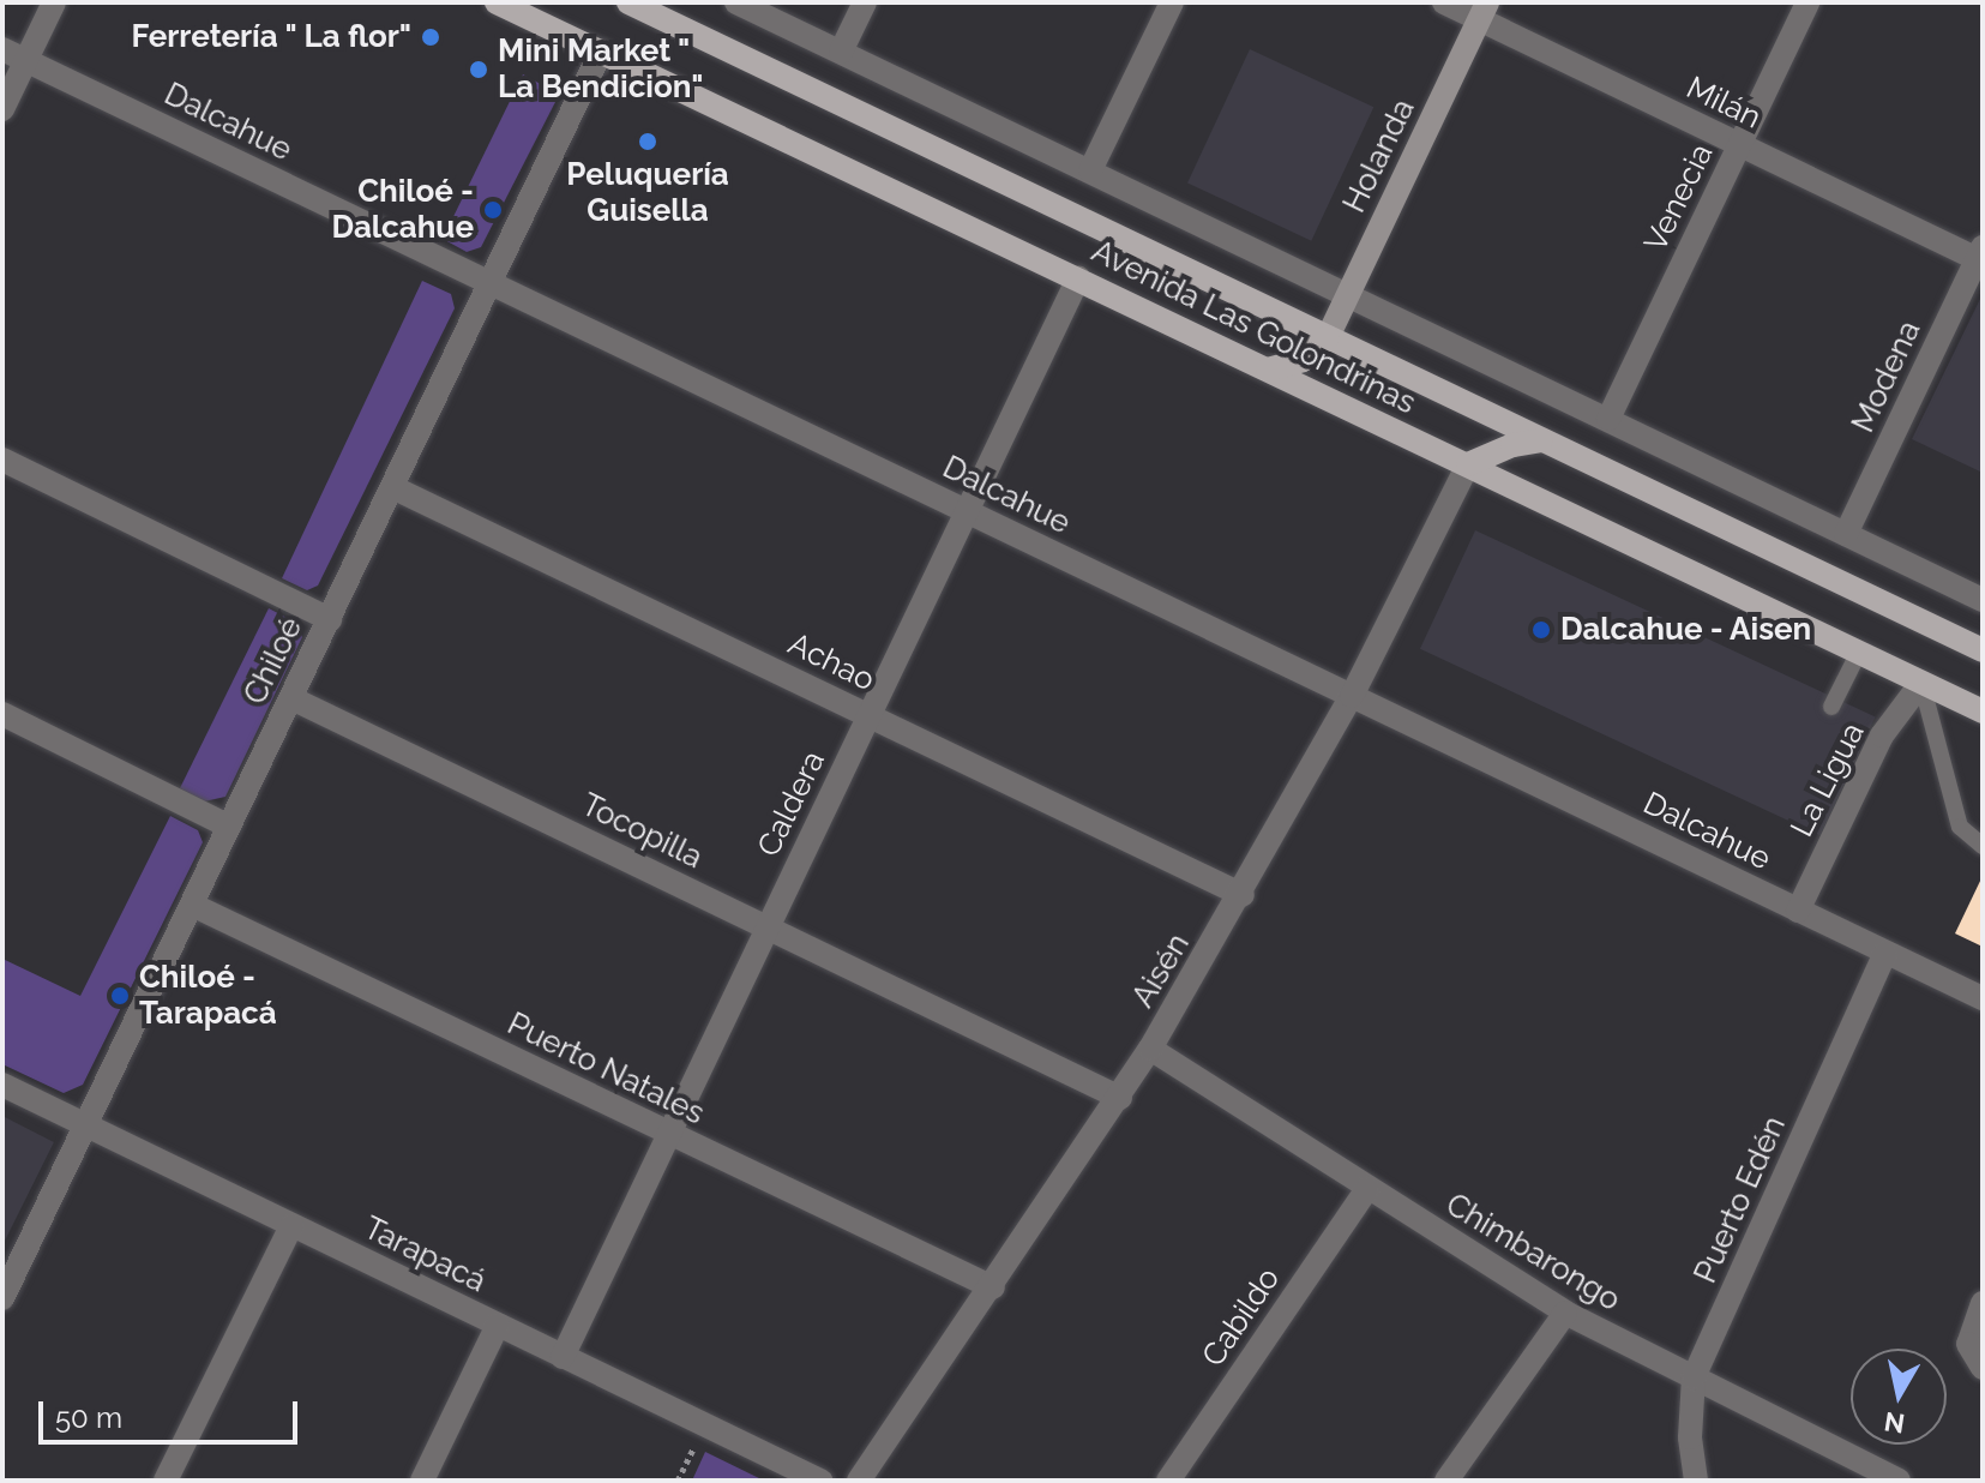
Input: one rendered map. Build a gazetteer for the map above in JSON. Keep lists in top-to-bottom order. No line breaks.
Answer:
{"streets":{"main road":["Avenida Las Golondrinas"],"street":["Milán","Dalcahue","Holanda","Venecia","Modena","Chiloé","Achao","La Ligua","Caldera","Tocopilla","Aisén","Puerto Natales","Puerto Edén","Chimbarongo","Tarapacá","Cabildo"]},"crossings":[["Milán","Holanda"],["Milán","Venecia"],["Milán","Modena"],["Dalcahue","Chiloé"],["Dalcahue","La Ligua"],["Dalcahue","Caldera"],["Dalcahue","Aisén"],["Dalcahue","Puerto Edén"],["Holanda","Avenida Las Golondrinas"],["Avenida Las Golondrinas","Chiloé"],["Avenida Las Golondrinas","La Ligua"],["Avenida Las Golondrinas","Caldera"],["Avenida Las Golondrinas","Aisén"],["Chiloé","Achao"],["Chiloé","Tocopilla"],["Chiloé","Puerto Natales"],["Chiloé","Tarapacá"],["Achao","Caldera"],["Achao","Aisén"],["Caldera","Tocopilla"],["Caldera","Puerto Natales"],["Caldera","Tarapacá"],["Tocopilla","Aisén"],["Aisén","Puerto Natales"],["Aisén","Chimbarongo"],["Puerto Edén","Chimbarongo"],["Chimbarongo","Cabildo"]],"places":["Ferretería \" La flor\"","Mini Market \" La Bendicion\"","Peluquería Guisella","Chiloé - Dalcahue","Dalcahue - Aisen","Chiloé - Tarapacá"],"scale_bar":"50 m","north":"bottom"}
